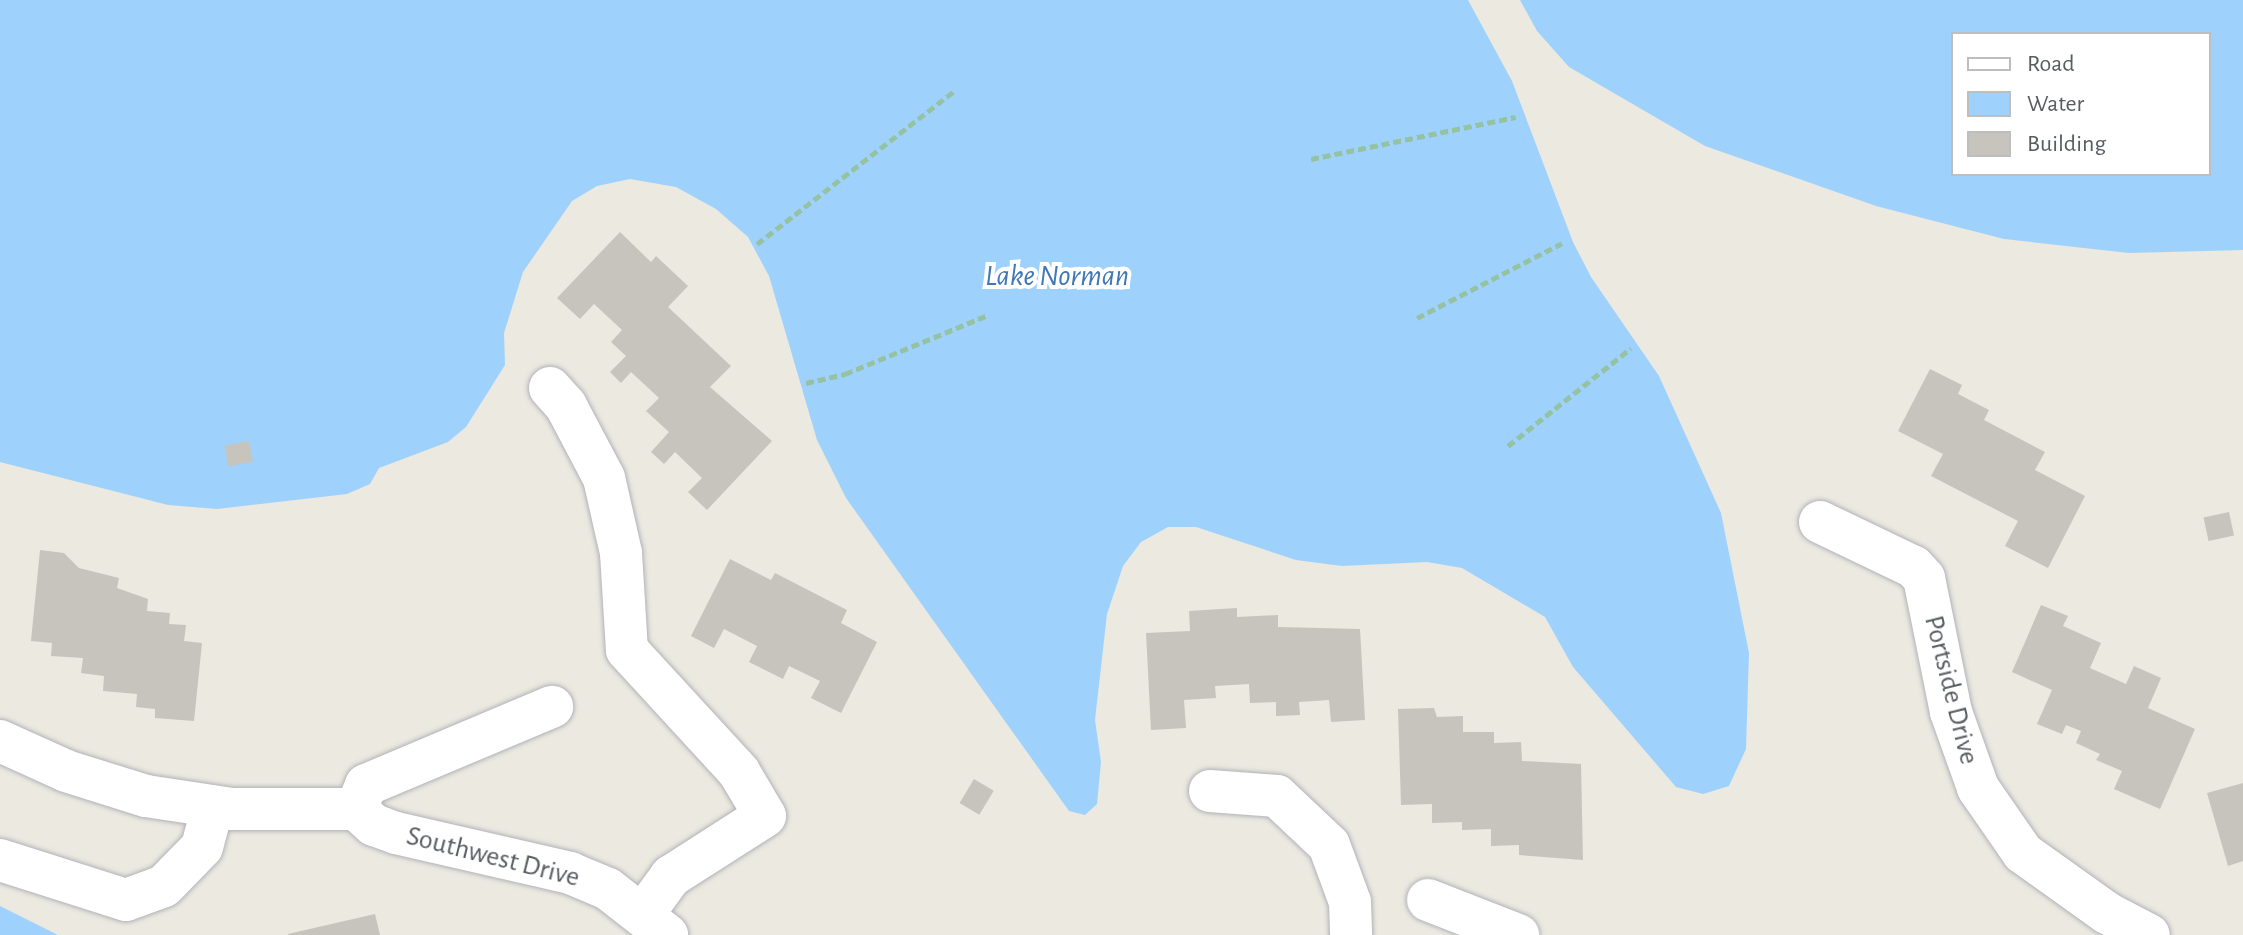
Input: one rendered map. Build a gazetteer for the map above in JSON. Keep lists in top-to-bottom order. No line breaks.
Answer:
{"streets":{"street":["Portside Drive","Southwest Drive"]},"water":["Lake Norman"],"legend":["Road","Water","Building"]}
